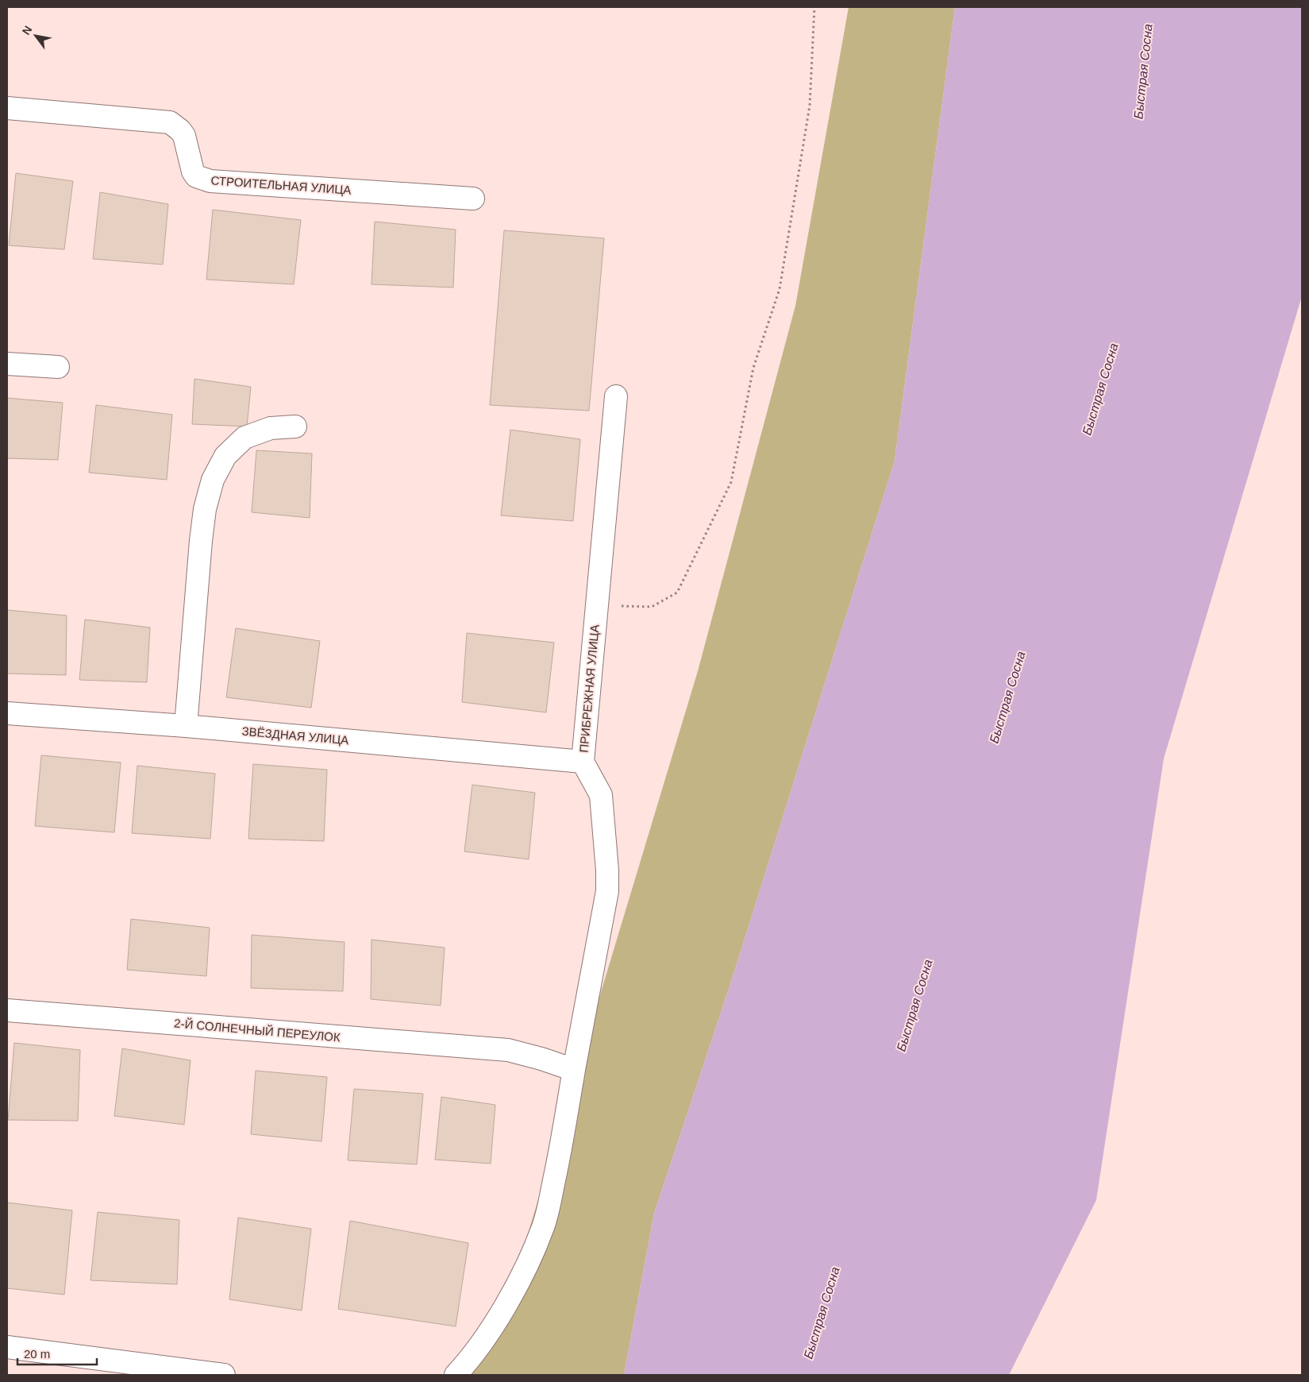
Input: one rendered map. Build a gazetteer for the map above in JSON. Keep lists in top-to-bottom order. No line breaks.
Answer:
{"streets":{"street":["СТРОИТЕЛЬНАЯ УЛИЦА","ПРИБРЕЖНАЯ УЛИЦА","ЗВЁЗДНАЯ УЛИЦА","2-Й СОЛНЕЧНЫЙ ПЕРЕУЛОК"]},"crossings":[["ПРИБРЕЖНАЯ УЛИЦА","ЗВЁЗДНАЯ УЛИЦА"],["ПРИБРЕЖНАЯ УЛИЦА","2-Й СОЛНЕЧНЫЙ ПЕРЕУЛОК"]],"water":["Быстрая Сосна"],"scale_bar":"20 m","north":"top left"}
